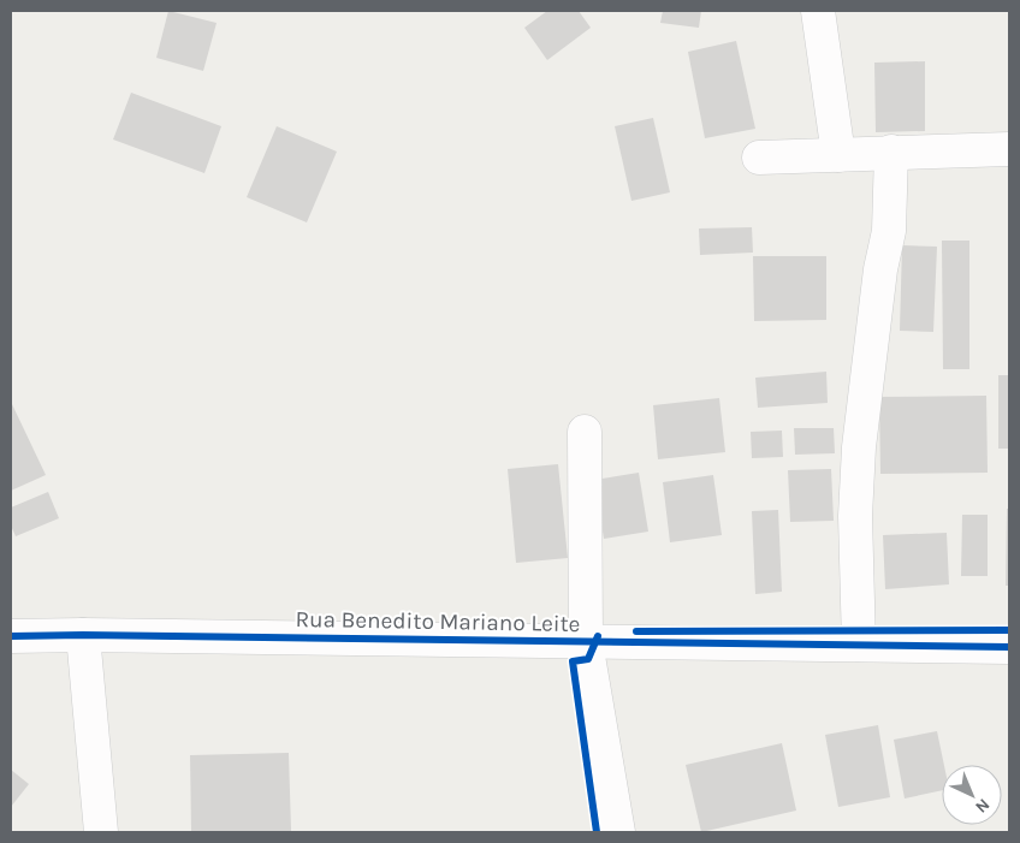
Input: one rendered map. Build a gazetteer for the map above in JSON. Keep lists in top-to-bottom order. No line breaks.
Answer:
{"streets":{"street":["Rua Benedito Mariano Leite"]},"north":"bottom right"}
